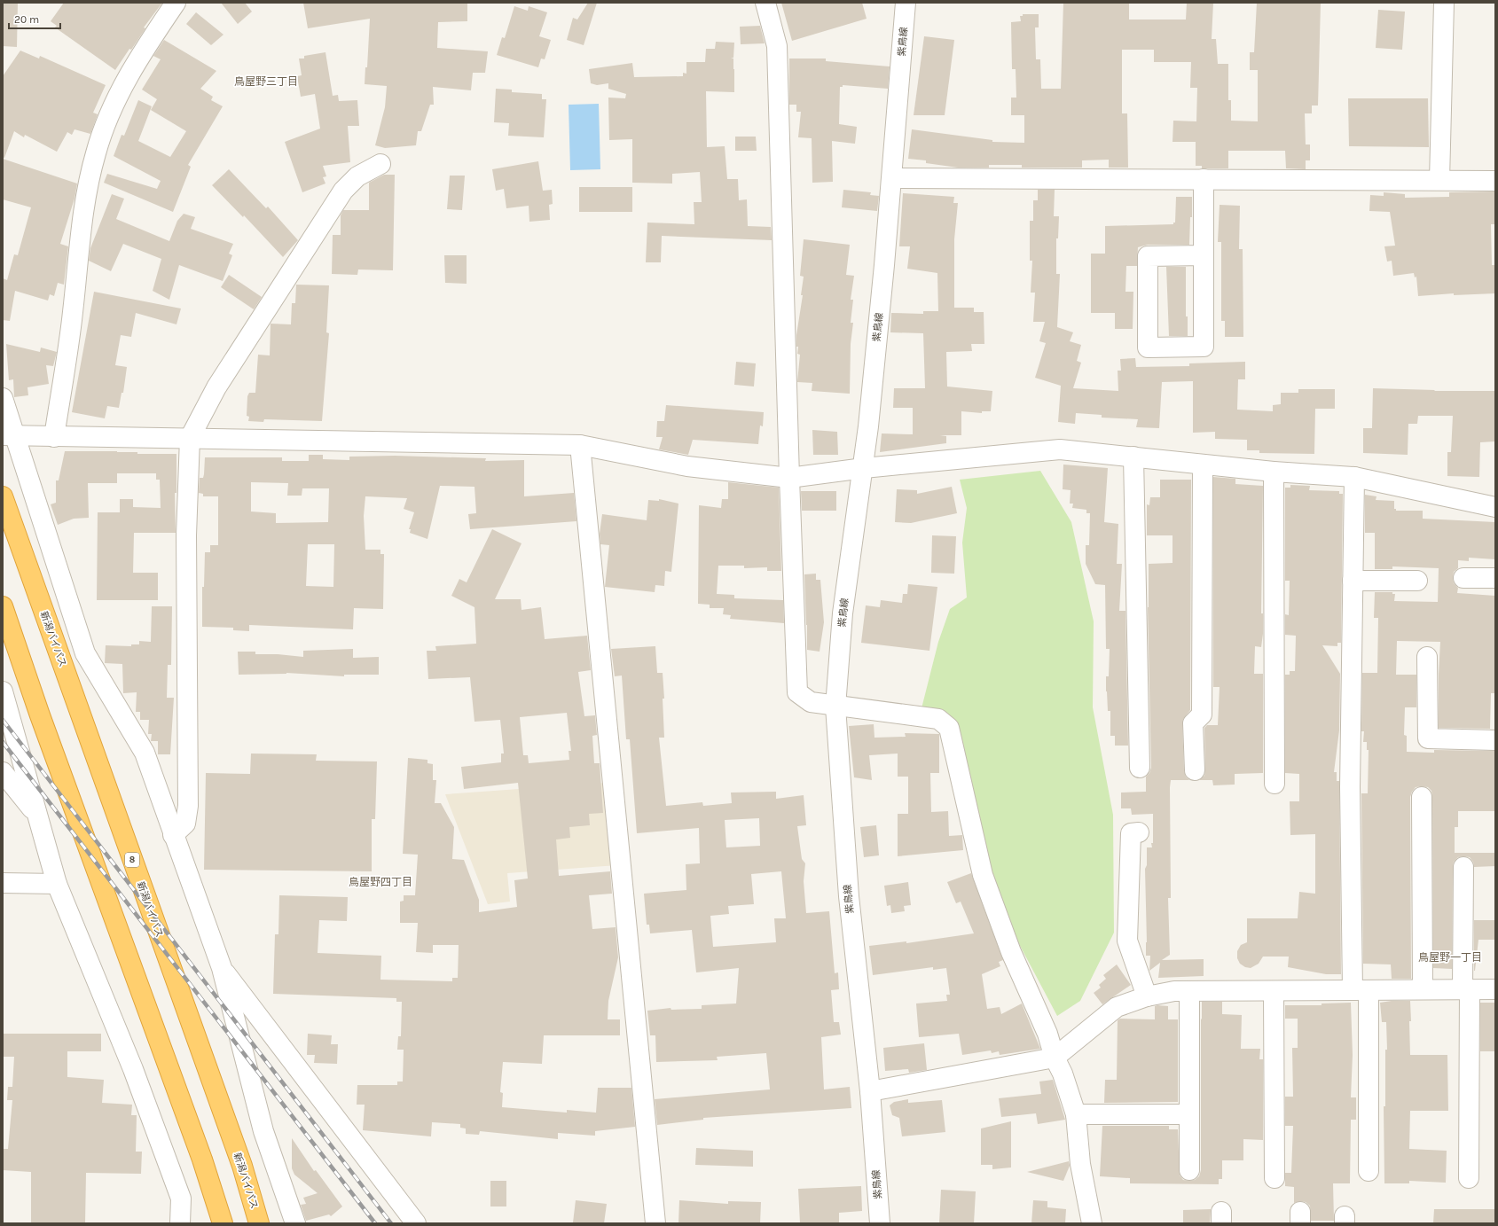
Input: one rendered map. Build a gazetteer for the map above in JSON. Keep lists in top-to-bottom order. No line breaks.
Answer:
{"streets":{"highway":["新潟バイパス","8"],"street":["紫鳥線"]},"districts":["鳥屋野三丁目","鳥屋野四丁目","鳥屋野一丁目"],"scale_bar":"20 m"}
